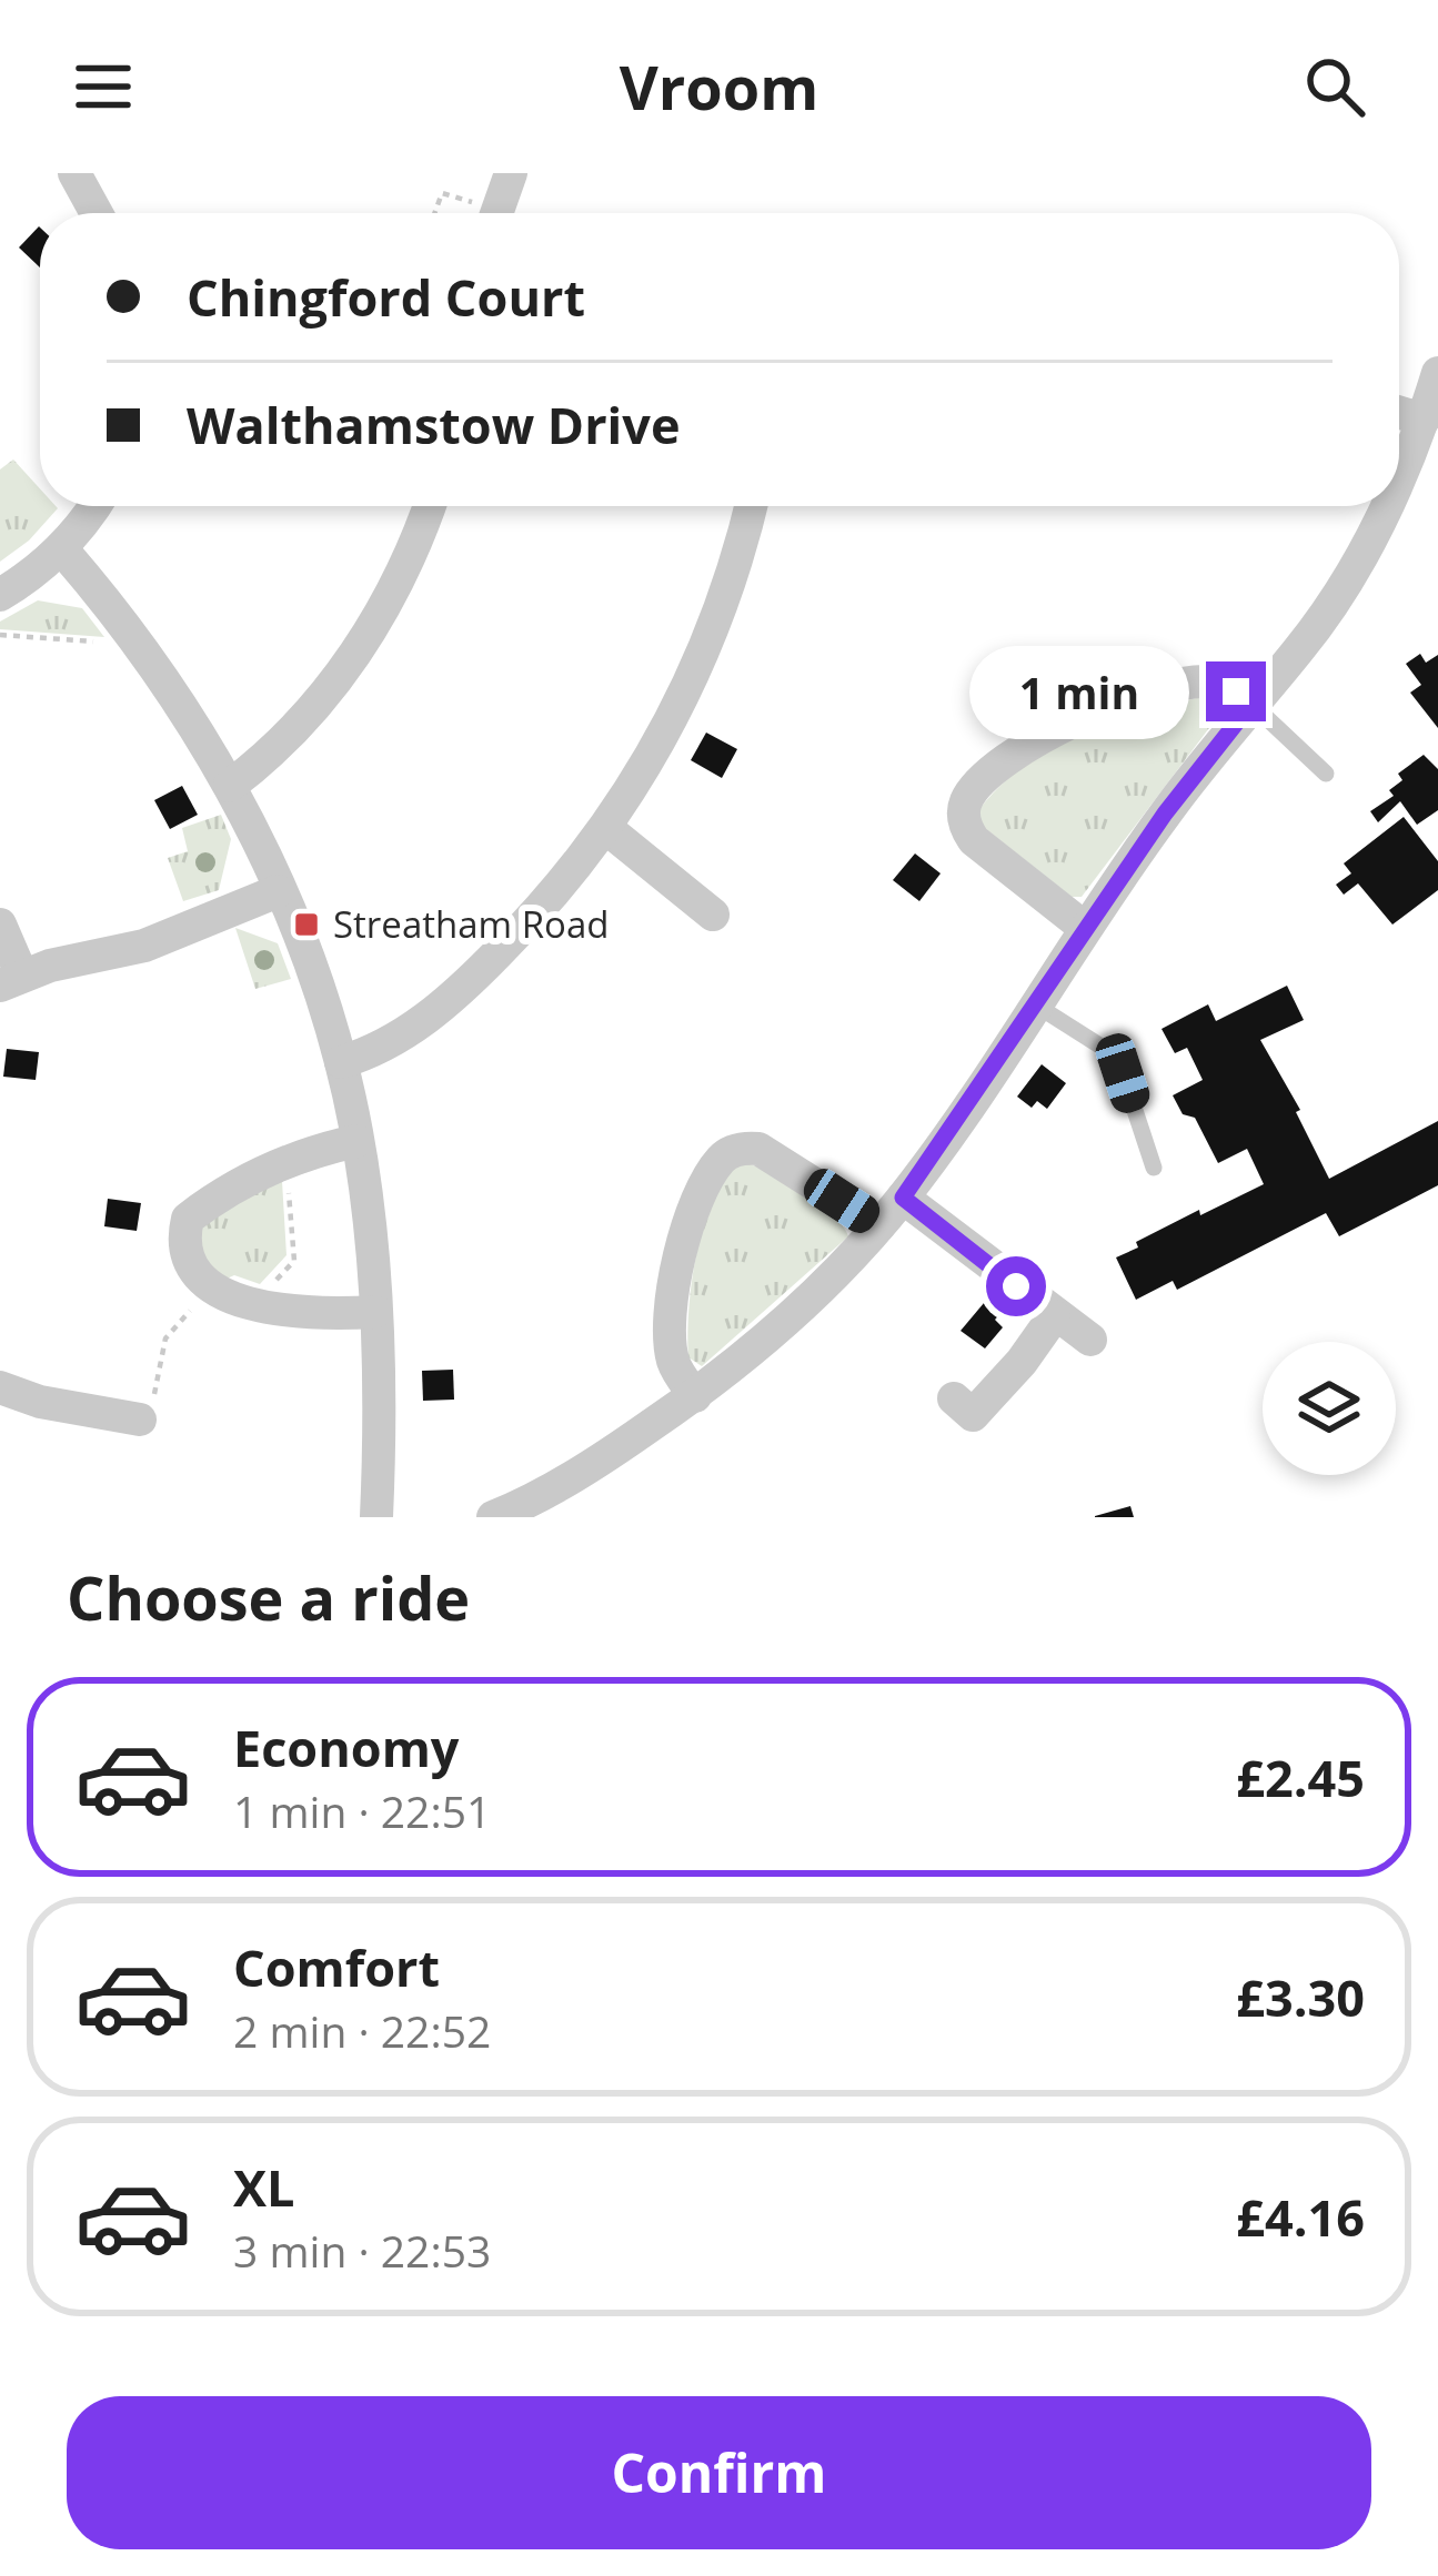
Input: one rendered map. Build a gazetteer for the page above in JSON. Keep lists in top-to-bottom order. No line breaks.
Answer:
{"places":{"transit":["Streatham Road"]},"page":{"header":"Vroom","banner":["Chingford Court","Walthamstow Drive"],"bubble":"1 min","heading":"Choose a ride","list":[{"name":"Economy","note":"1 min · 22:51","value":"£2.45"},{"name":"Comfort","note":"2 min · 22:52","value":"£3.30"},{"name":"XL","note":"3 min · 22:53","value":"£4.16"}],"buttons":"Confirm"}}
